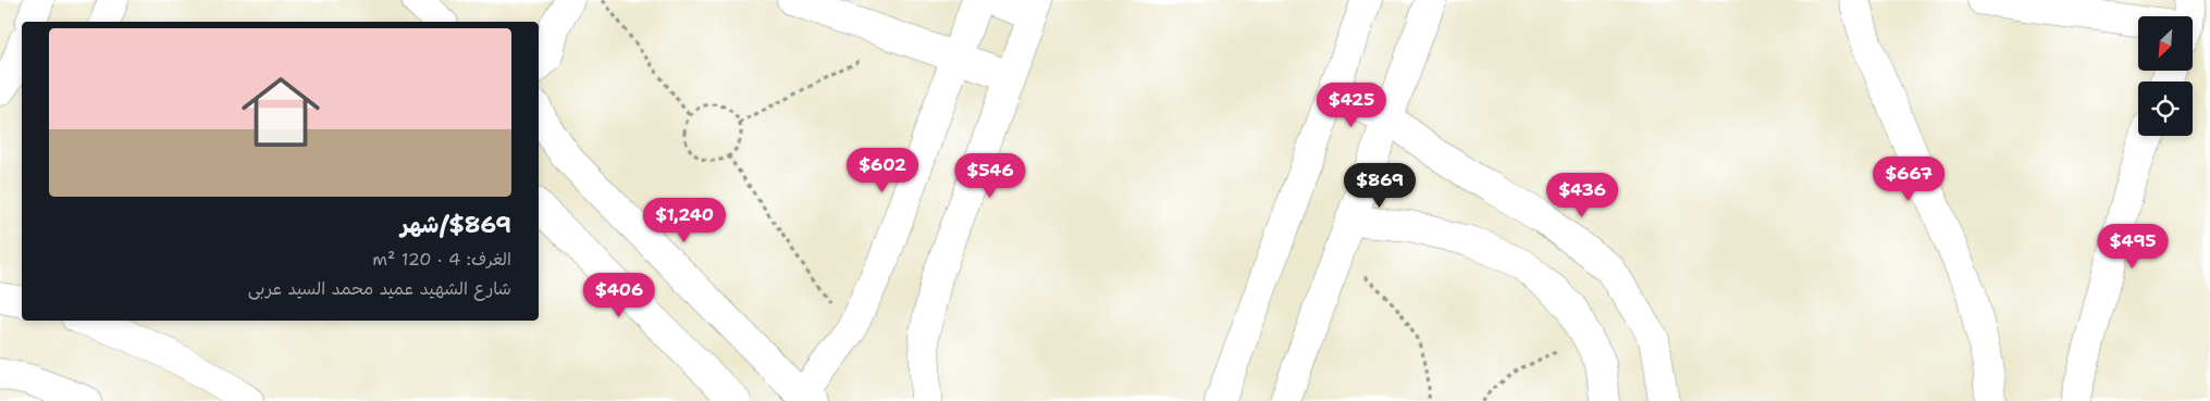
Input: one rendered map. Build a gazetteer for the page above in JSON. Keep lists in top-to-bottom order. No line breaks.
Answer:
{"north":"bottom left","page":{"list":[{"name":"$869/شهر","note":"الغرف: 4 · 120 m² · شارع الشهيد عميد محمد السيد عربى"}],"price":["$425","$602","$546","$667","$869","$436","$1,240","$495","$406"]}}
